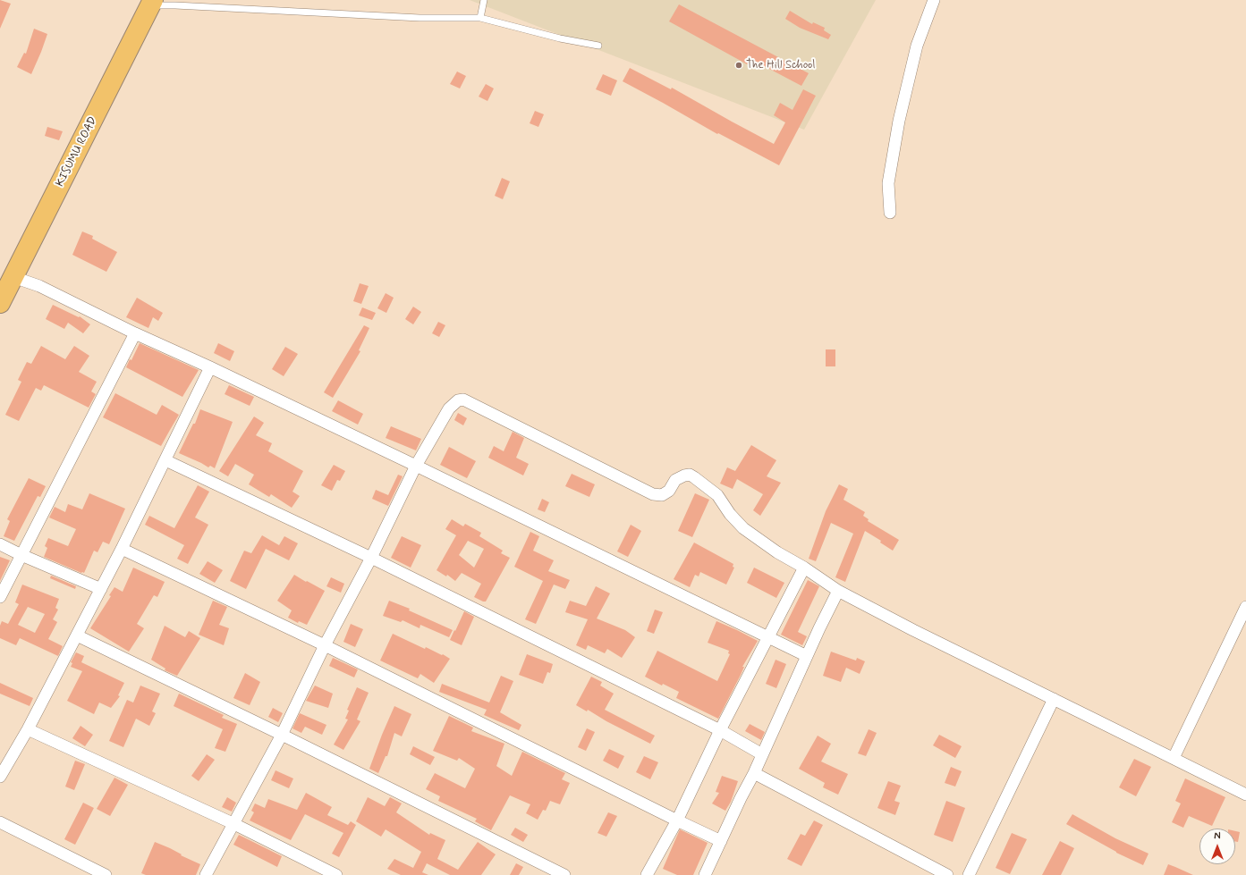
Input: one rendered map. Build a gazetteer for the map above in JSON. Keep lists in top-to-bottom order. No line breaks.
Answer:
{"streets":{"highway":["KISUMU ROAD"]},"places":["The Hill School"],"north":"top"}
